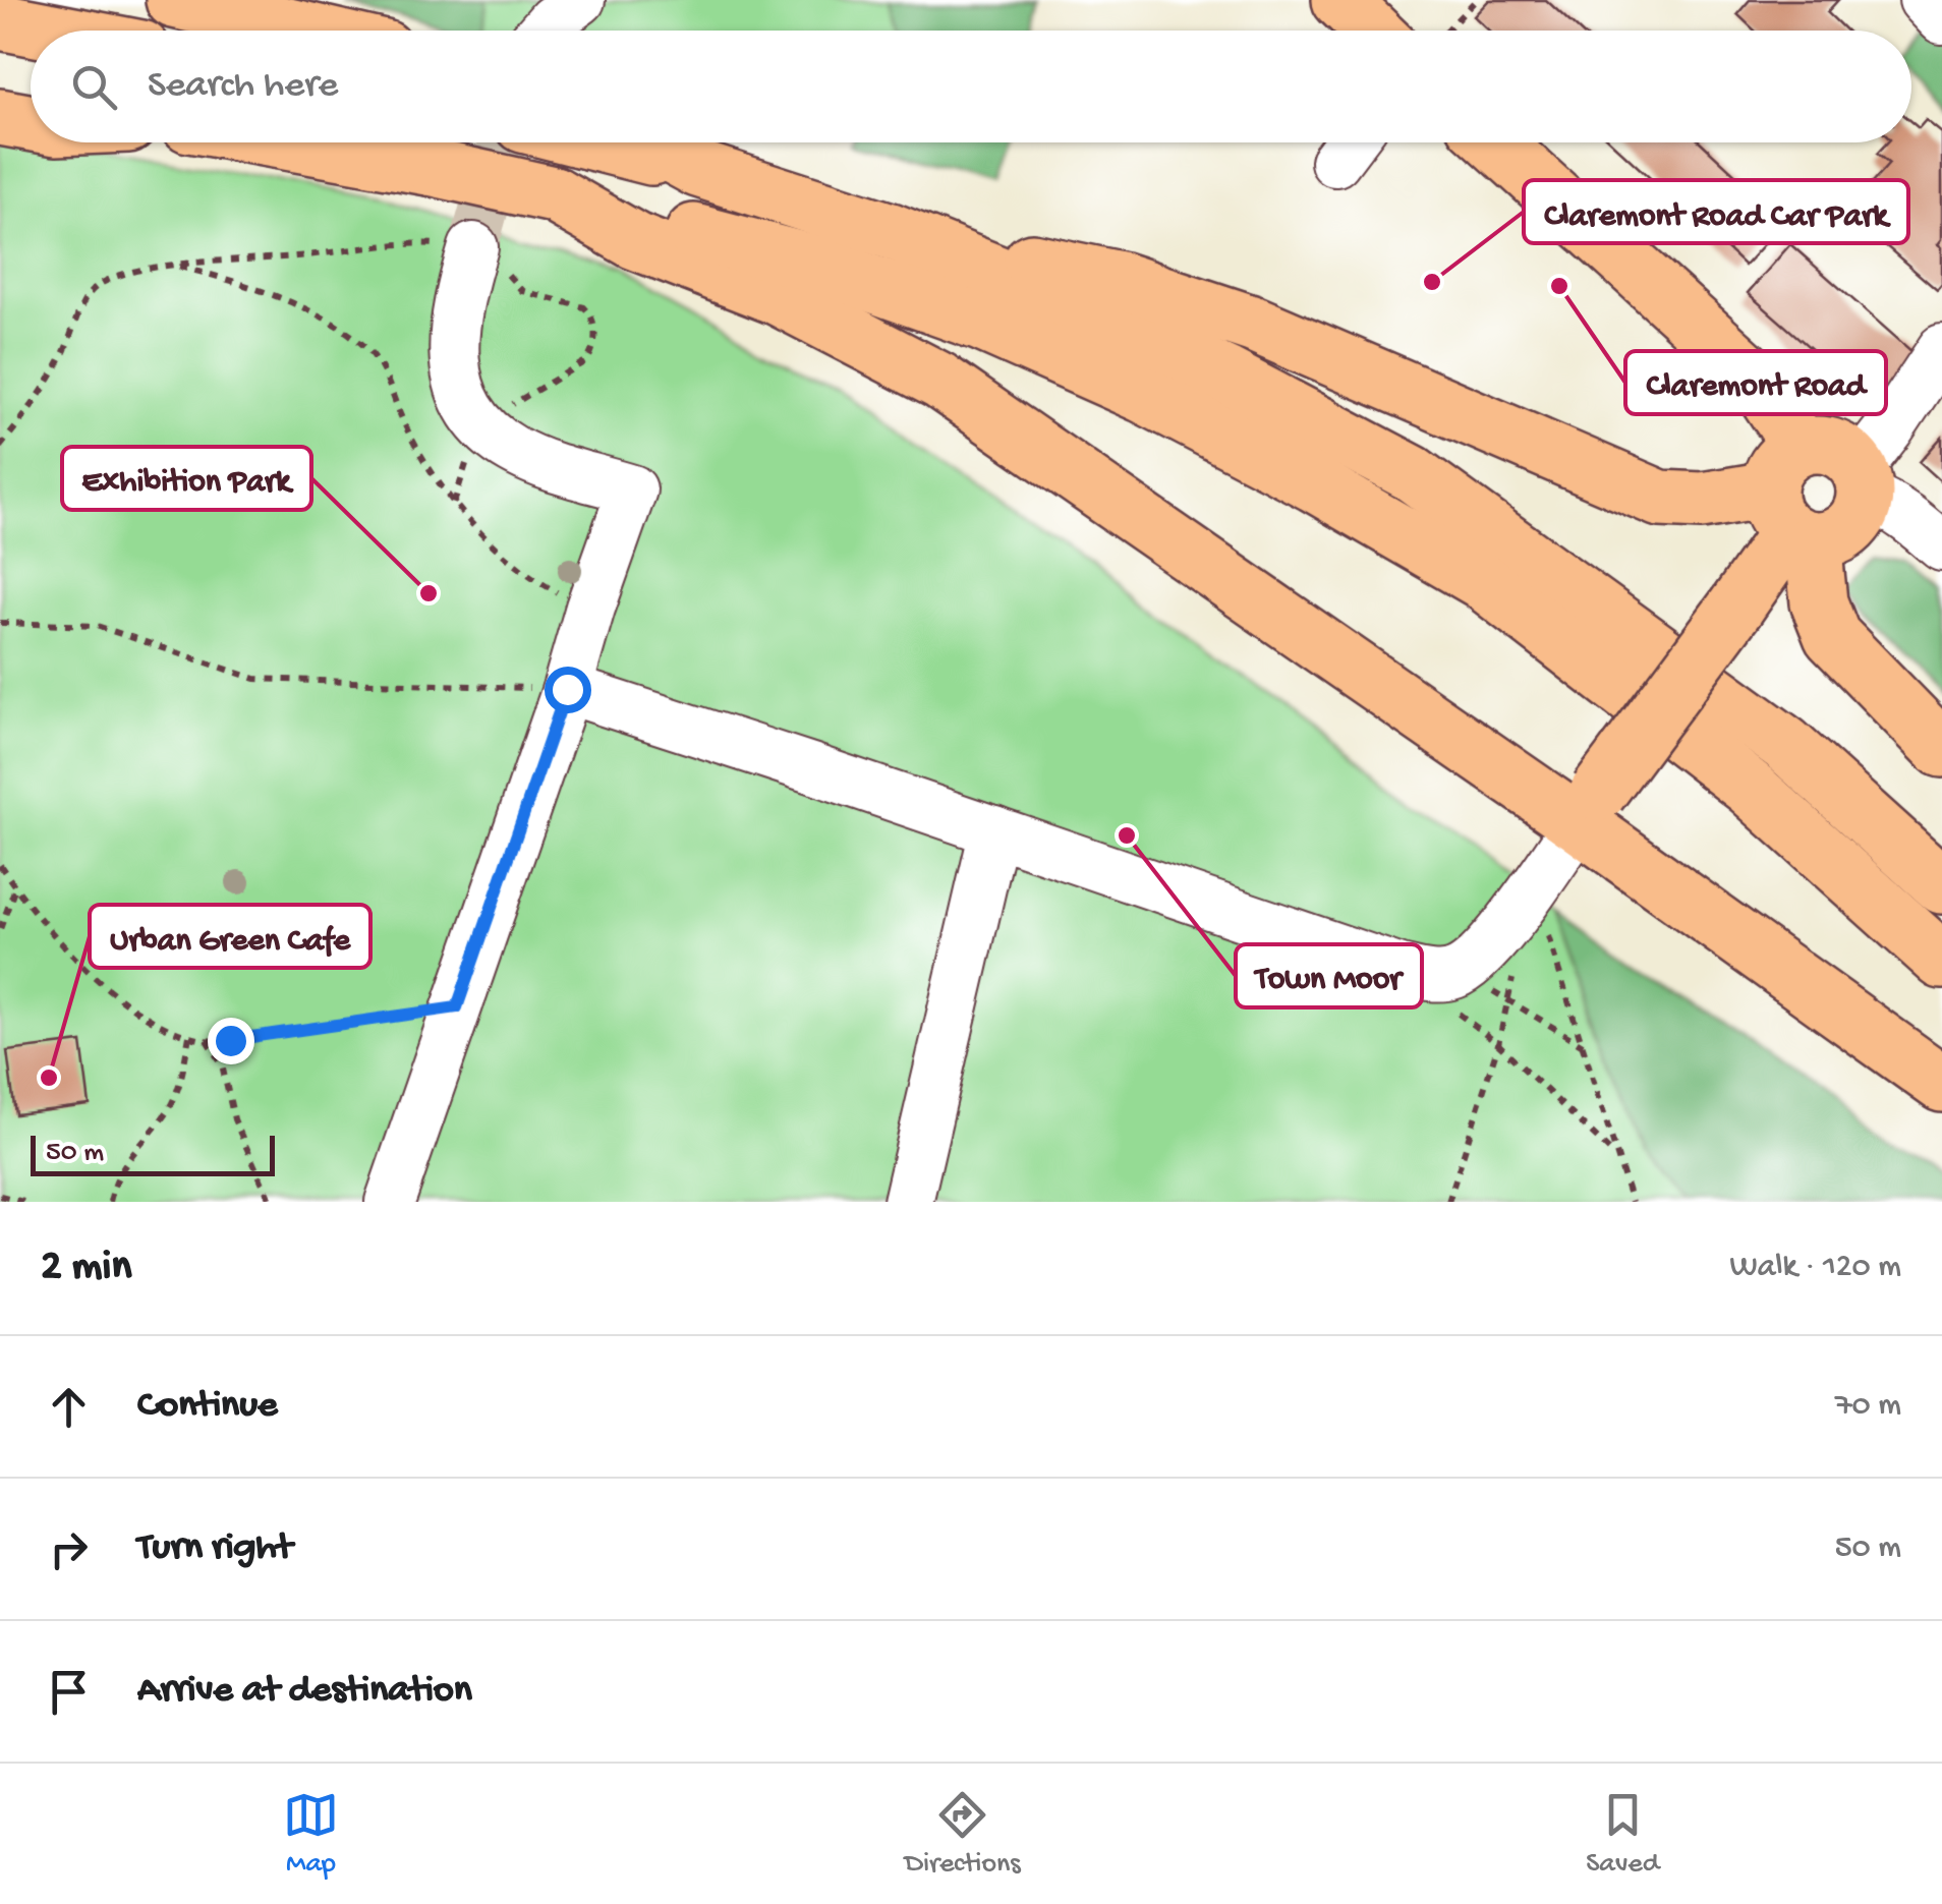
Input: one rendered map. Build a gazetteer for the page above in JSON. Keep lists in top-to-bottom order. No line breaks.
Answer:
{"places":["Claremont Road Car Park","Claremont Road","Exhibition Park","Town Moor","Urban Green Cafe"],"scale_bar":"50 m","page":{"search":"Search here","scale":"50 m","heading":["2 min","Walk · 120 m"],"list":[["Continue","70 m"],["Turn right","50 m"],"Arrive at destination"],"nav":["Map","Directions","Saved"]}}
